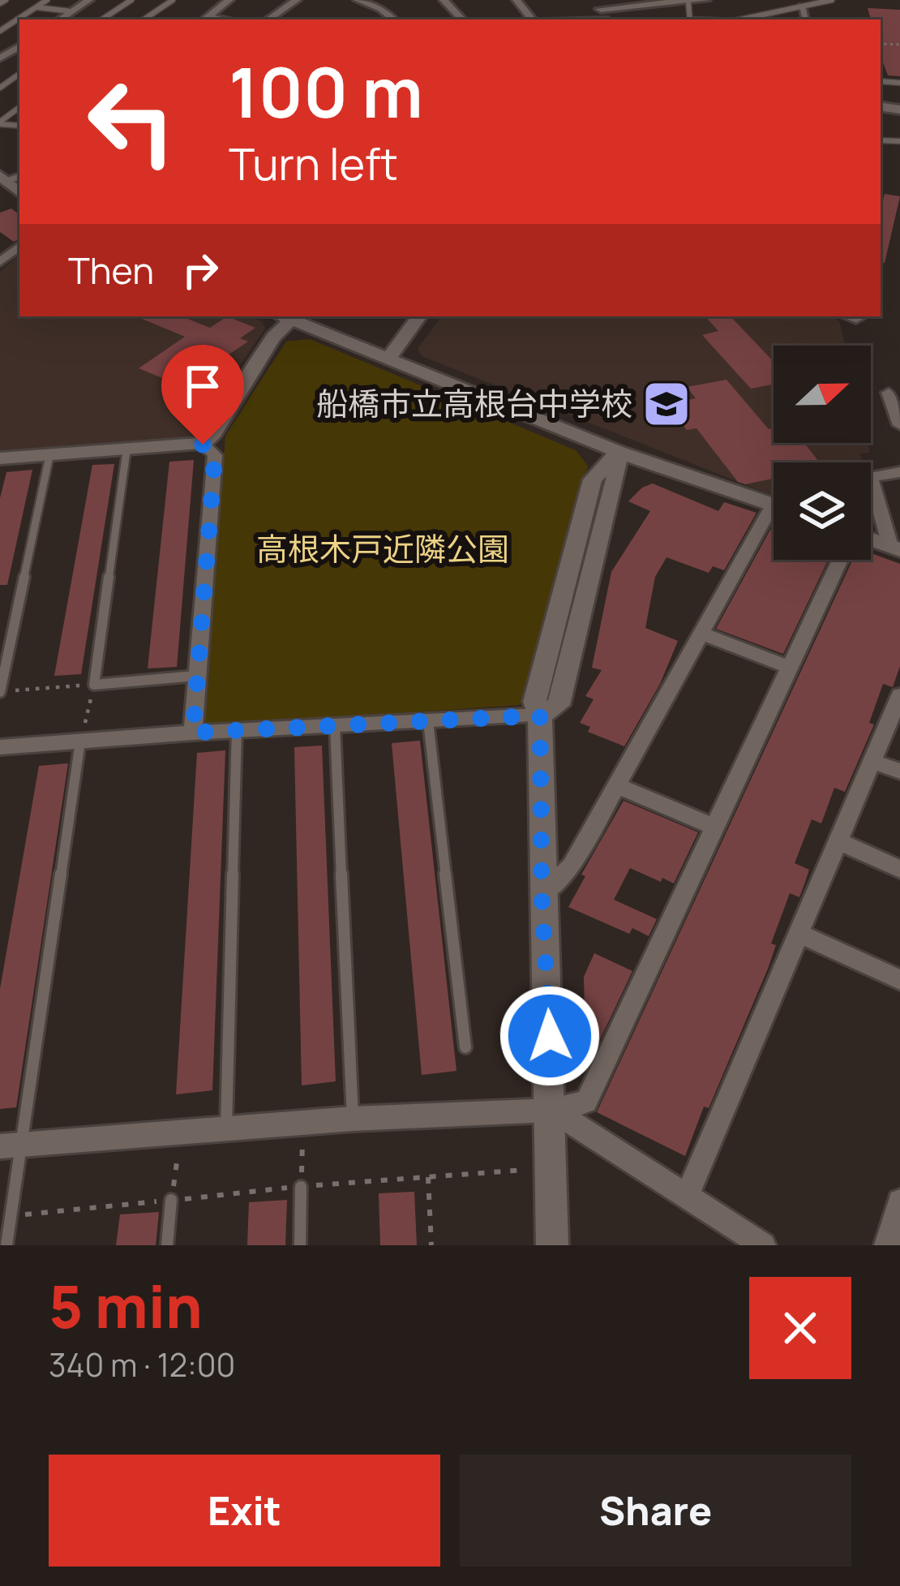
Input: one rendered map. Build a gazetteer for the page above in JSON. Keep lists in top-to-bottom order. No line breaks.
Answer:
{"parks":["高根木戸近隣公園"],"places":{"school or university":["船橋市立高根台中学校"]},"north":"right","page":{"turn":["100 m","Turn left"],"then":"Then","heading":["5 min","340 m · 12:00"],"buttons":["Exit","Share"]}}
